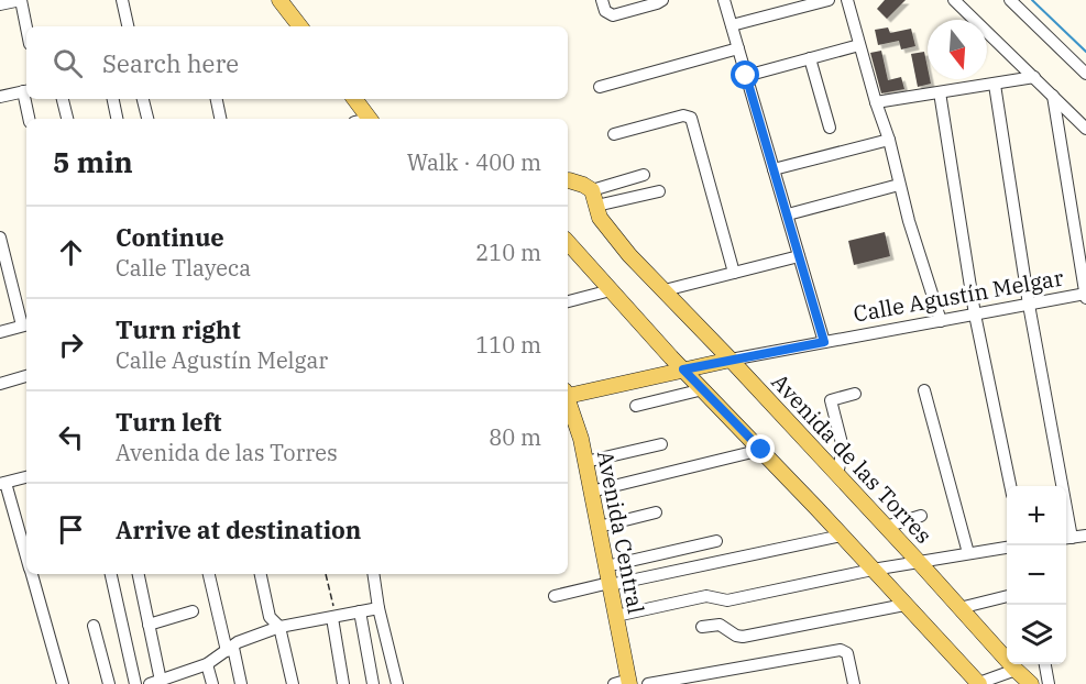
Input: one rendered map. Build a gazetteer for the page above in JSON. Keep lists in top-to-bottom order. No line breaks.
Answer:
{"streets":{"main road":["Calle Agustín Melgar","Avenida de las Torres","Avenida Central"]},"crossings":[["Calle Agustín Melgar","Avenida de las Torres"]],"north":"bottom","page":{"search":"Search here","heading":["5 min","Walk · 400 m"],"list":[["Continue","Calle Tlayeca","210 m"],["Turn right","Calle Agustín Melgar","110 m"],["Turn left","Avenida de las Torres","80 m"],"Arrive at destination"],"map_buttons":["+","−"]}}
